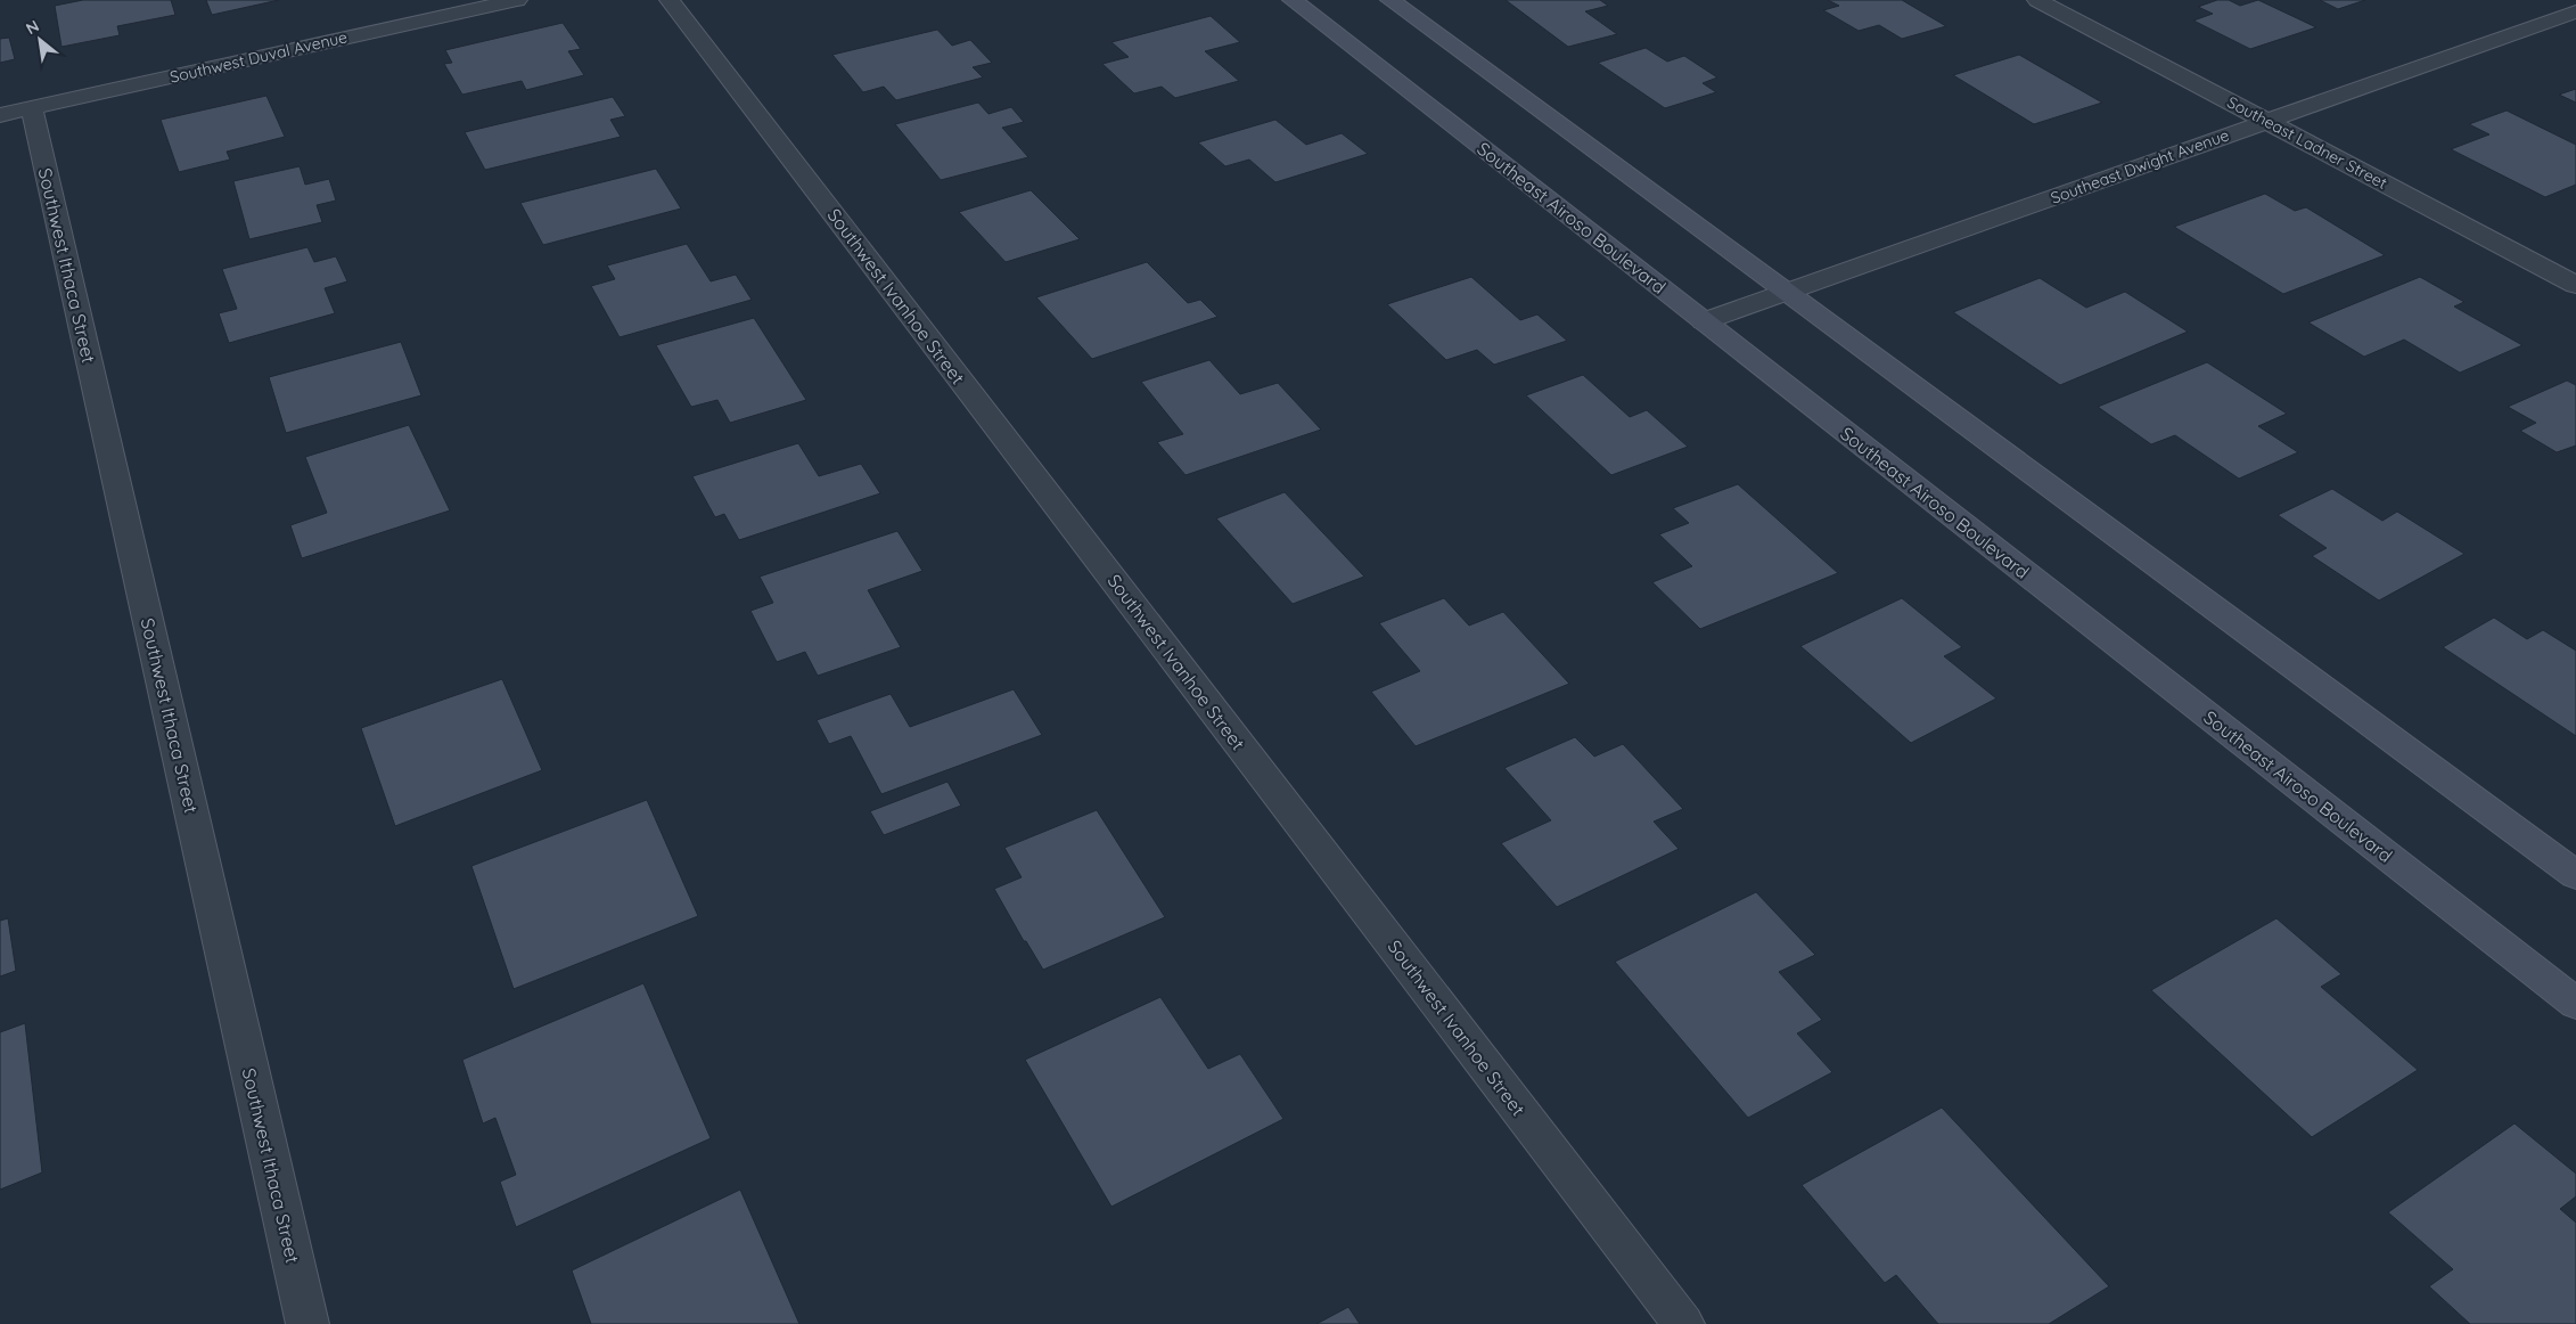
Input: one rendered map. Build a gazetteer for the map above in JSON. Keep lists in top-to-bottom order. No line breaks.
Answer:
{"streets":{"main road":["Southeast Airoso Boulevard"],"street":["Southwest Duval Avenue","Southeast Ladner Street","Southeast Dwight Avenue","Southwest Ithaca Street","Southwest Ivanhoe Street"]},"crossings":[["Southwest Duval Avenue","Southwest Ithaca Street"],["Southeast Ladner Street","Southeast Dwight Avenue"],["Southeast Dwight Avenue","Southeast Airoso Boulevard"]],"north":"top left"}
